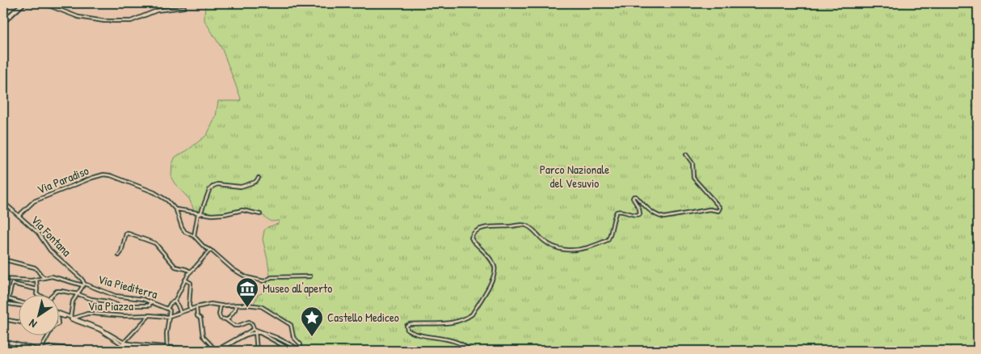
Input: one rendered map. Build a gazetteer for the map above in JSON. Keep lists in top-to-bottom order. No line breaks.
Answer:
{"streets":{"street":["Via Paradiso","Via Fontana","Via Piediterra","Via Piazza"]},"crossings":[["Via Paradiso","Via Fontana"],["Via Fontana","Via Piediterra"]],"parks":["Parco Nazionale del Vesuvio"],"places":{"museum":["Museo all'aperto"],"place":["Castello Mediceo"]},"north":"bottom left"}
